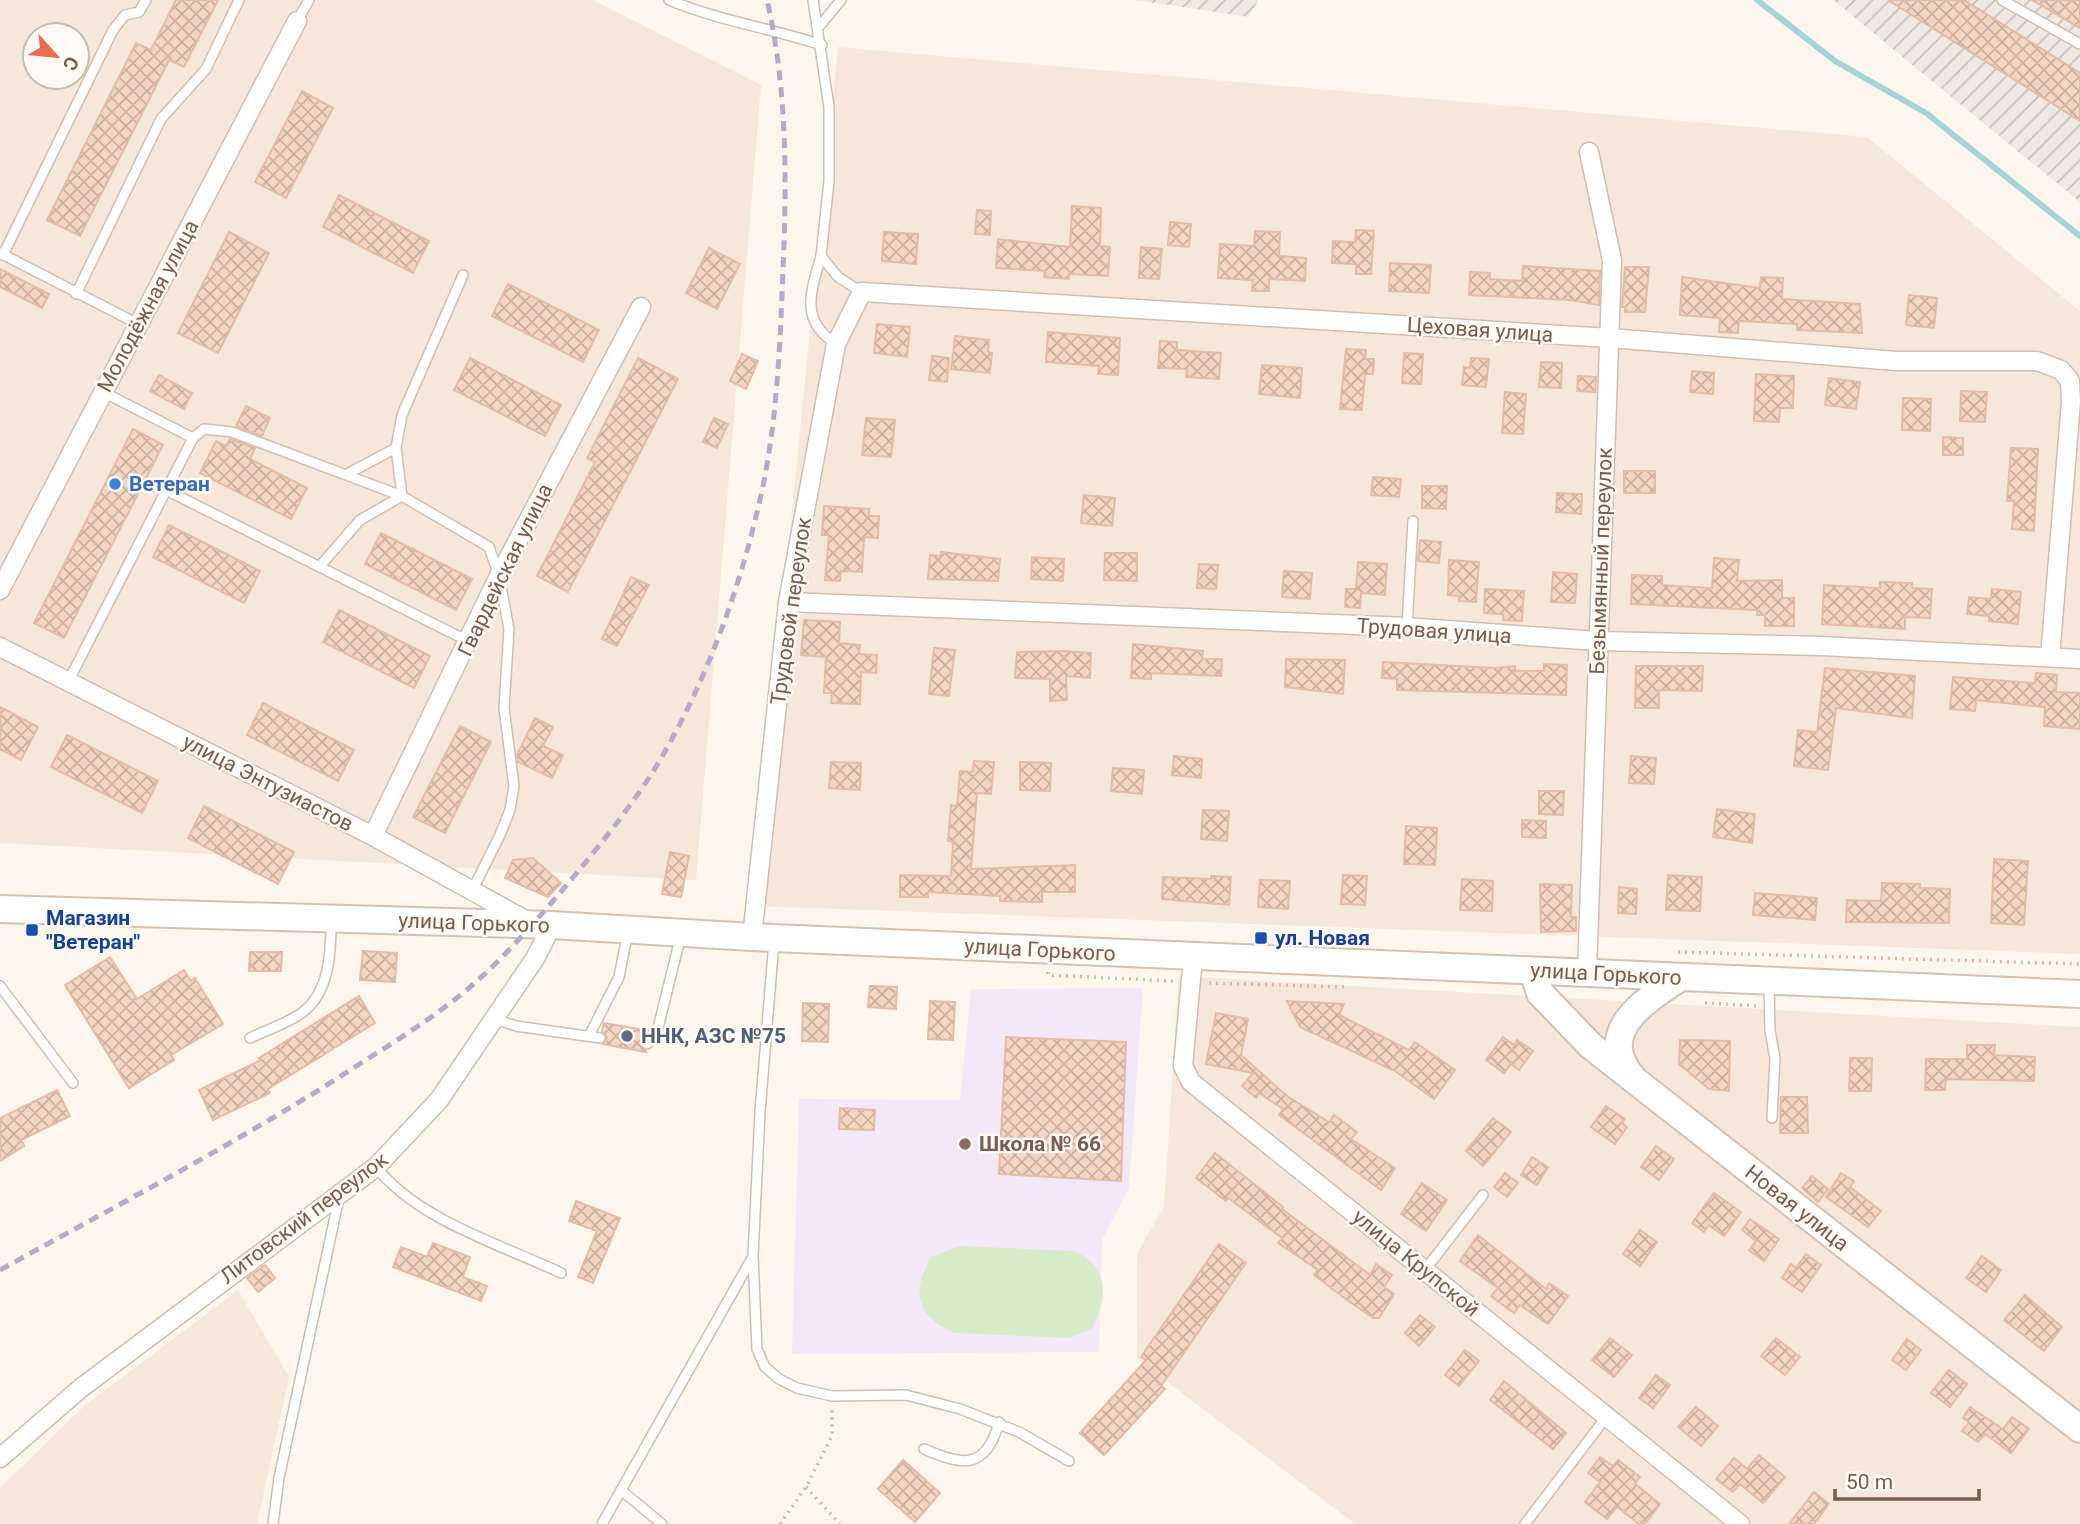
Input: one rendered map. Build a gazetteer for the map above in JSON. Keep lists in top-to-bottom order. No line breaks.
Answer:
{"streets":{"main road":["улица Горького","Новая улица"],"street":["Молодёжная улица","Цеховая улица","Безымянный переулок","Гвардейская улица","Трудовой переулок","Трудовая улица","улица Энтузиастов","Литовский переулок","улица Крупской"]},"crossings":[["Цеховая улица","Безымянный переулок"],["Цеховая улица","Трудовой переулок"],["Цеховая улица","Трудовая улица"],["Безымянный переулок","Трудовая улица"],["Безымянный переулок","улица Горького"],["Гвардейская улица","улица Энтузиастов"],["Трудовой переулок","Трудовая улица"],["Трудовой переулок","улица Горького"],["улица Энтузиастов","улица Горького"],["улица Энтузиастов","Литовский переулок"],["улица Горького","Новая улица"],["улица Горького","Литовский переулок"],["улица Горького","улица Крупской"]],"places":{"other":["Ветеран","ННК, АЗС №75","Школа № 66"],"transit":["Магазин \"Ветеран\"","ул. Новая"]},"scale_bar":"50 m","north":"bottom right"}
